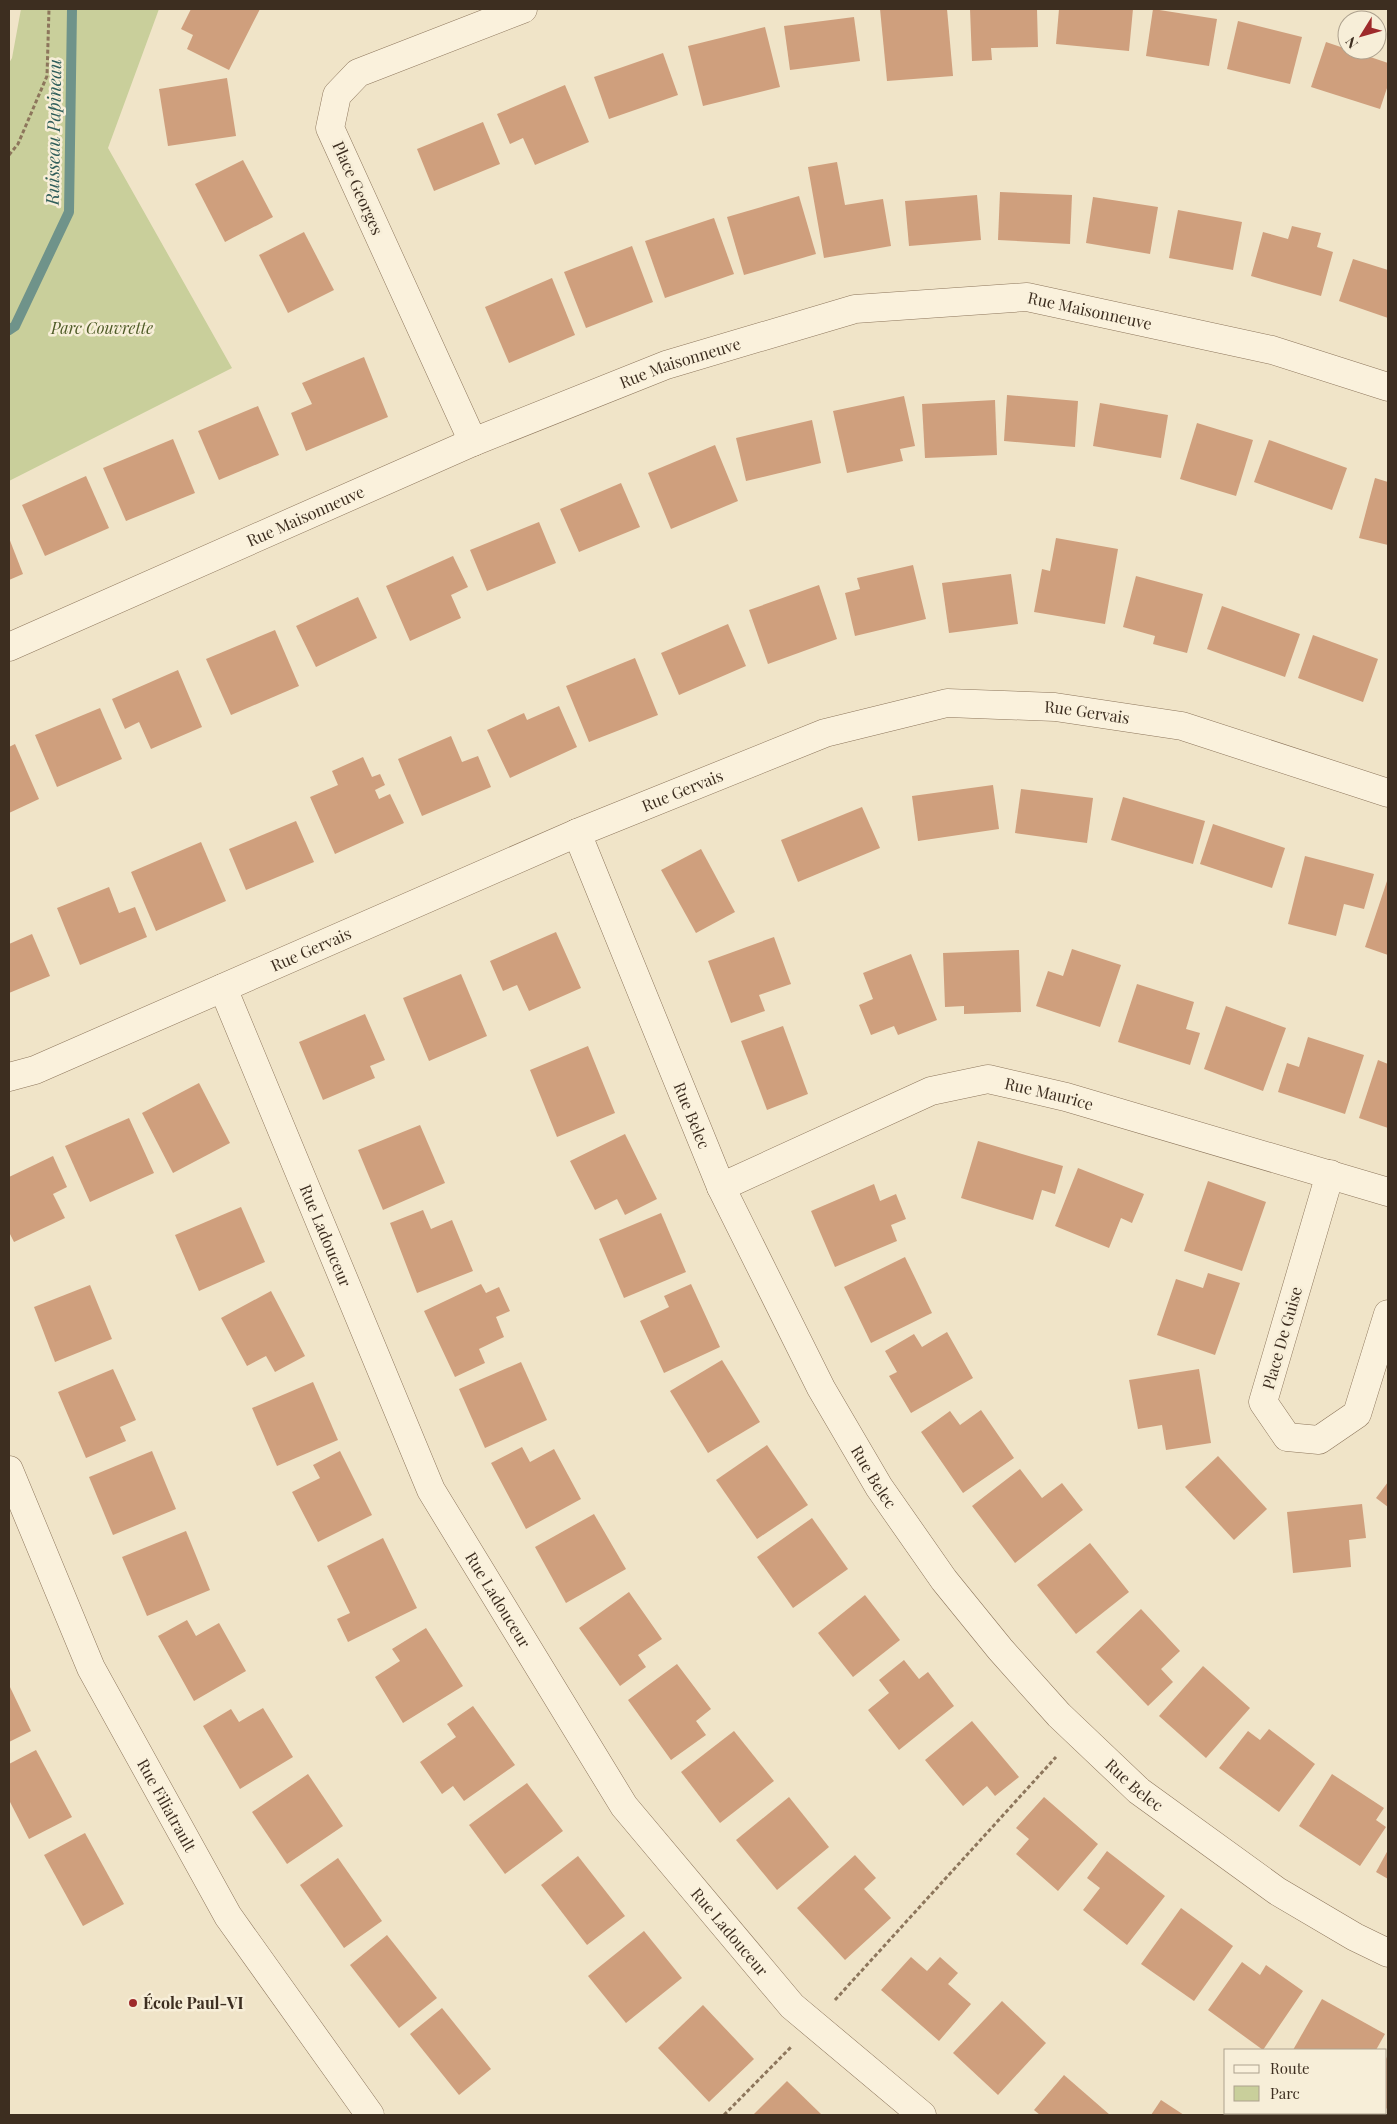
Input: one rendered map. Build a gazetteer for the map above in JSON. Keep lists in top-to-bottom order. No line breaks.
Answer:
{"streets":{"street":["Place Georges","Rue Maisonneuve","Rue Gervais","Rue Maurice","Rue Belec","Rue Ladouceur","Place De Guise","Rue Filiatrault"]},"crossings":[["Place Georges","Rue Maisonneuve"],["Rue Gervais","Rue Belec"],["Rue Gervais","Rue Ladouceur"],["Rue Maurice","Rue Belec"],["Rue Maurice","Place De Guise"]],"water":["Ruisseau Papineau"],"parks":["Parc Couvrette"],"places":["École Paul-VI"],"legend":["Route","Parc"],"north":"bottom left"}
